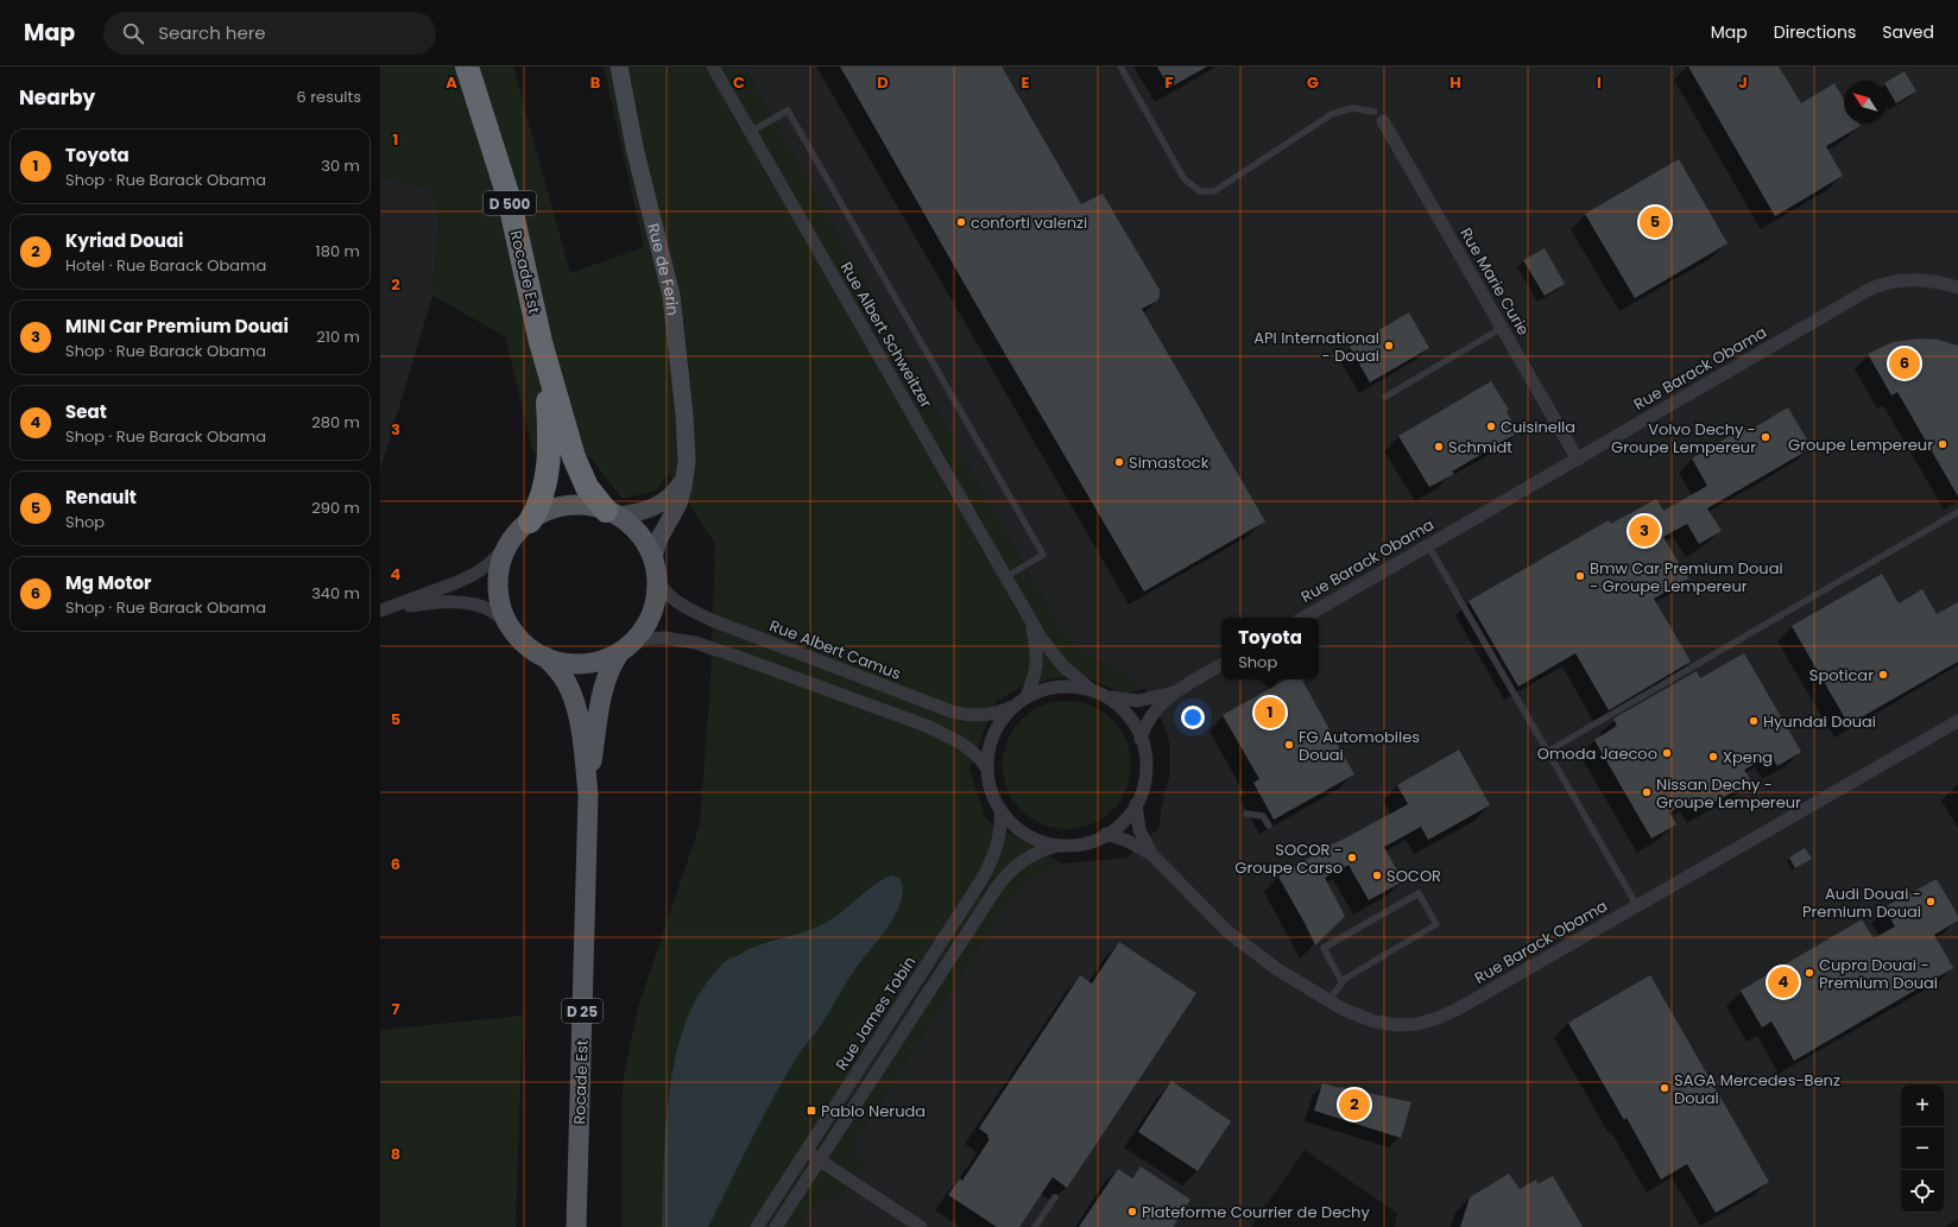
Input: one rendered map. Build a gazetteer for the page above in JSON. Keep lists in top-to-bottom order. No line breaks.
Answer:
{"streets":{"highway":["D 500","Rocade Est"],"main road":["D 25"],"street":["Rue de Ferin","Rue Marie Curie","Rue Albert Schweitzer","Rue Barack Obama","Rue Albert Camus","Rue James Tobin"]},"crossings":[["Rue de Ferin","Rocade Est"],["Rue de Ferin","Rue Albert Camus"],["Rocade Est","Rue Albert Camus"],["Rue Marie Curie","Rue Barack Obama"],["Rue Albert Schweitzer","Rue Barack Obama"],["Rue Albert Schweitzer","Rue Albert Camus"],["Rue Albert Schweitzer","Rue James Tobin"],["Rue Barack Obama","Rue Albert Camus"],["Rue Barack Obama","Rue James Tobin"],["Rue Albert Camus","Rue James Tobin"]],"places":{"other":["conforti valenzi","API International - Douai","Cuisinella","Volvo Dechy - Groupe Lempereur","Groupe Lempereur","Schmidt","Simastock","Bmw Car Premium Douai - Groupe Lempereur","Spoticar","Hyundai Douai","FG Automobiles Douai","Omoda Jaecoo","Xpeng","Nissan Dechy - Groupe Lempereur","SOCOR - Groupe Carso","SOCOR","Audi Douai - Premium Douai","Cupra Douai - Premium Douai","SAGA Mercedes-Benz Douai","Plateforme Courrier de Dechy"],"transit":["Pablo Neruda"]},"north":"top left","page":{"header":"Map","search":"Search here","nav":["Map","Directions","Saved"],"heading":["Nearby","6 results"],"list":[{"mark":"1","name":"Toyota","note":"Shop · Rue Barack Obama","value":"30 m"},{"mark":"2","name":"Kyriad Douai","note":"Hotel · Rue Barack Obama","value":"180 m"},{"mark":"3","name":"MINI Car Premium Douai","note":"Shop · Rue Barack Obama","value":"210 m"},{"mark":"4","name":"Seat","note":"Shop · Rue Barack Obama","value":"280 m"},{"mark":"5","name":"Renault","note":"Shop","value":"290 m"},{"mark":"6","name":"Mg Motor","note":"Shop · Rue Barack Obama","value":"340 m"}],"pins":["5","6","3","1","4","2"],"popup":["Toyota","Shop"],"map_buttons":["+","−"]},"grid":{"columns":["A","B","C","D","E","F","G","H","I","J"],"rows":["1","2","3","4","5","6","7","8"]}}
